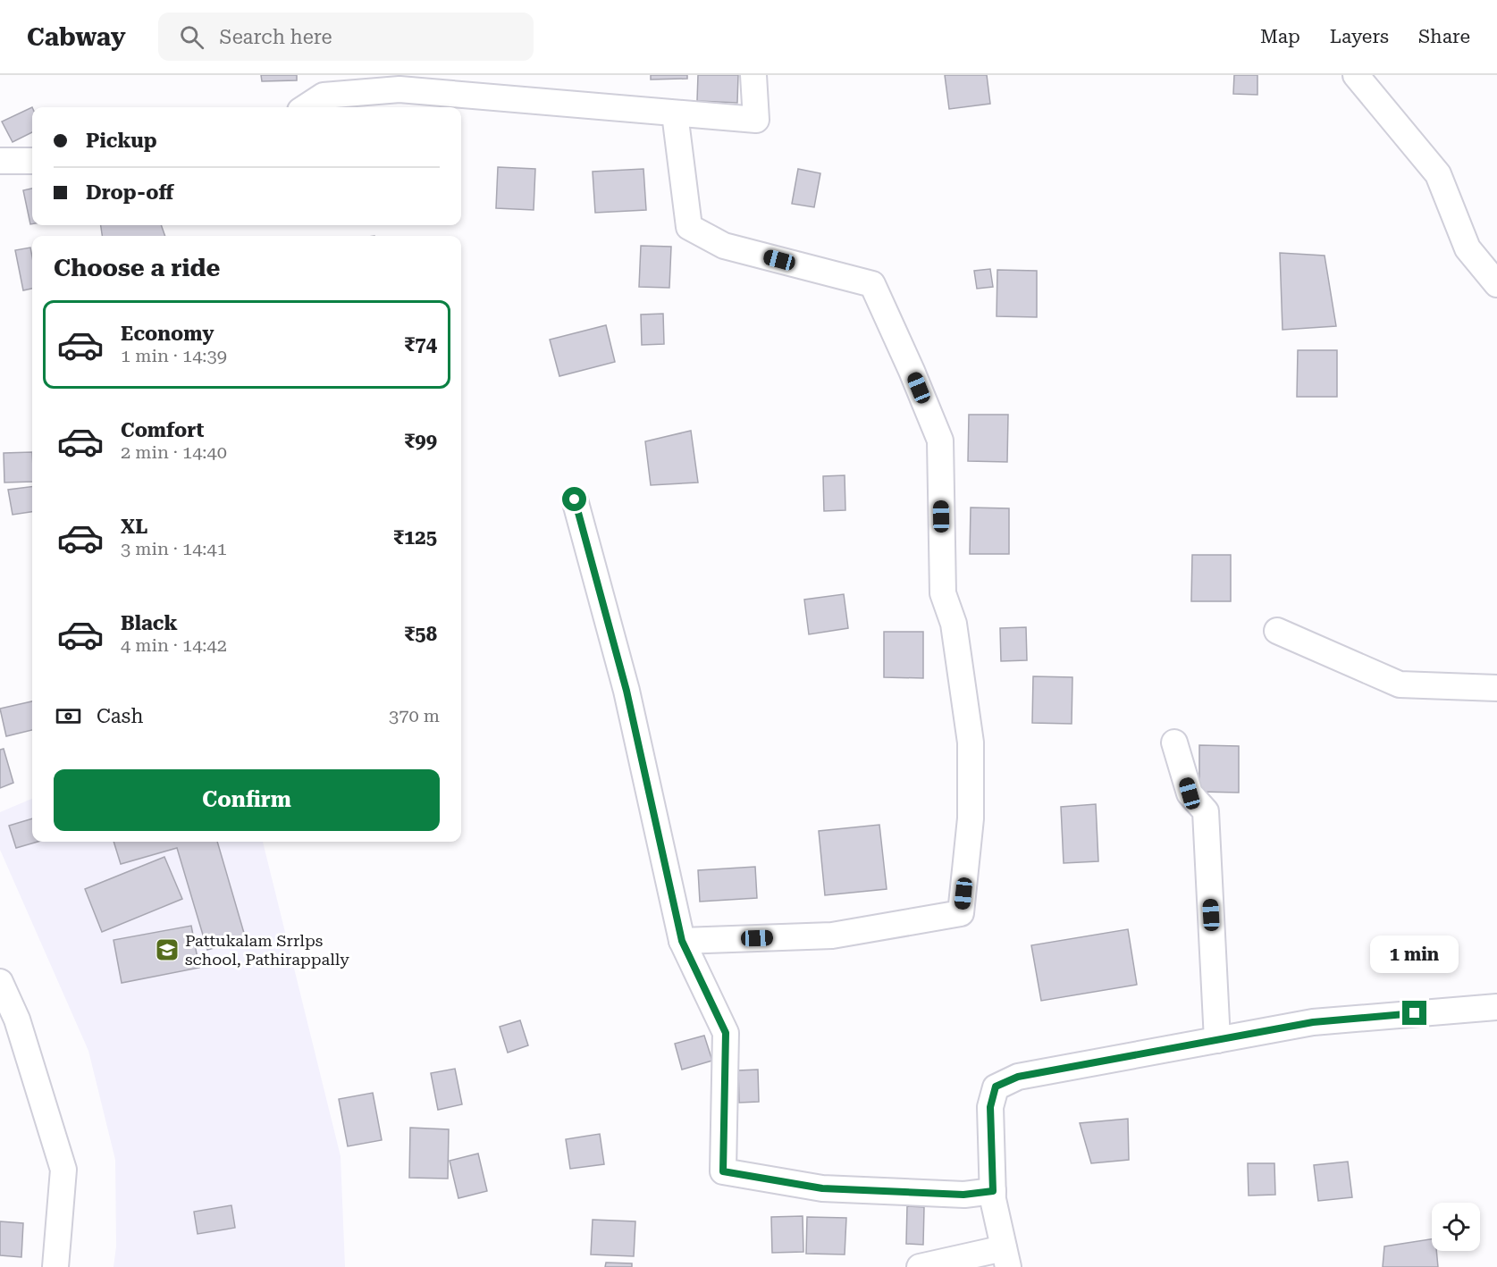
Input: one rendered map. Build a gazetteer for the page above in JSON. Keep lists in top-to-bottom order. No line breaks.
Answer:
{"places":{"school or university":["Pattukalam Srrlps school, Pathirappally"]},"page":{"header":"Cabway","search":"Search here","nav":["Map","Layers","Share"],"banner":["Pickup","Drop-off"],"heading":"Choose a ride","list":[{"name":"Economy","note":"1 min · 14:39","value":"₹74"},{"name":"Comfort","note":"2 min · 14:40","value":"₹99"},{"name":"XL","note":"3 min · 14:41","value":"₹125"},{"name":"Black","note":"4 min · 14:42","value":"₹58"}],"pay":["Cash","370 m"],"buttons":"Confirm","bubble":"1 min"}}
